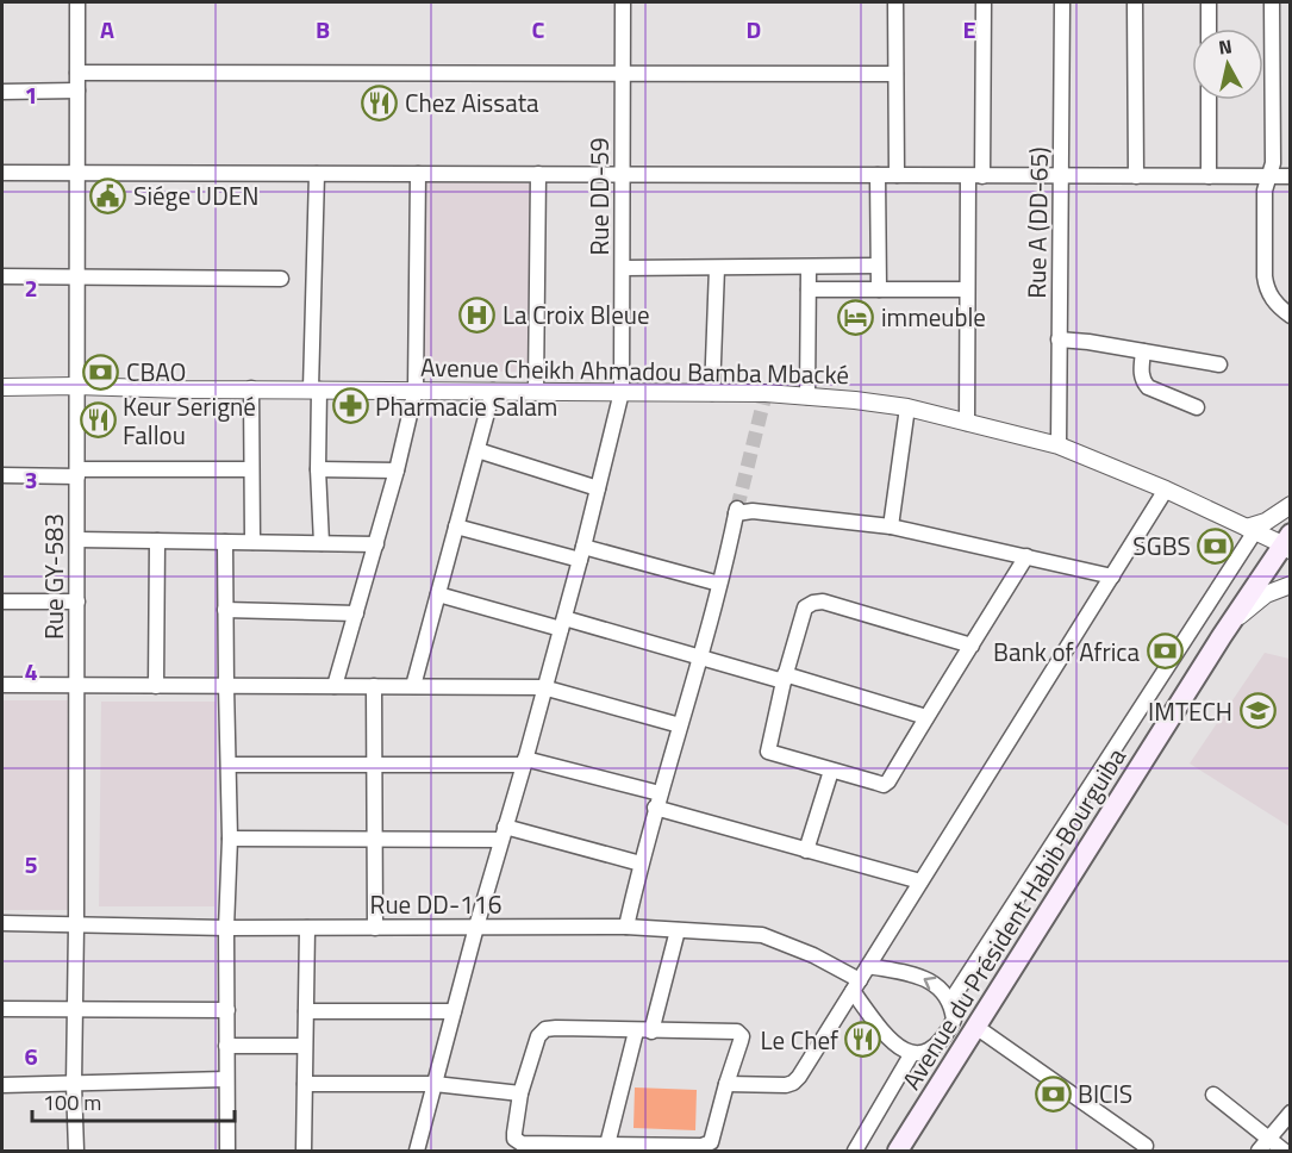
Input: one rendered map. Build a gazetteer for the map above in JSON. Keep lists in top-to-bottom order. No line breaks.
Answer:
{"streets":{"main road":["Avenue du Président Habib Bourguiba"],"street":["Rue DD-59","Rue A (DD-65)","Avenue Cheikh Ahmadou Bamba Mbacké","Rue GY-583","Rue DD-116"]},"crossings":[["Rue DD-59","Avenue Cheikh Ahmadou Bamba Mbacké"],["Rue DD-59","Rue DD-116"],["Rue A (DD-65)","Avenue Cheikh Ahmadou Bamba Mbacké"],["Avenue Cheikh Ahmadou Bamba Mbacké","Rue GY-583"],["Avenue Cheikh Ahmadou Bamba Mbacké","Avenue du Président Habib Bourguiba"],["Rue GY-583","Rue DD-116"]],"places":{"restaurant":["Chez Aissata","Keur Serigné Fallou","Le Chef"],"public building":["Siége UDEN"],"hospital":["La Croix Bleue"],"hotel":["immeuble"],"bank":["CBAO","SGBS","Bank of Africa","BICIS"],"pharmacy":["Pharmacie Salam"],"school or university":["IMTECH"]},"scale_bar":"100 m","north":"top","grid":{"columns":["A","B","C","D","E"],"rows":["1","2","3","4","5","6"]}}
